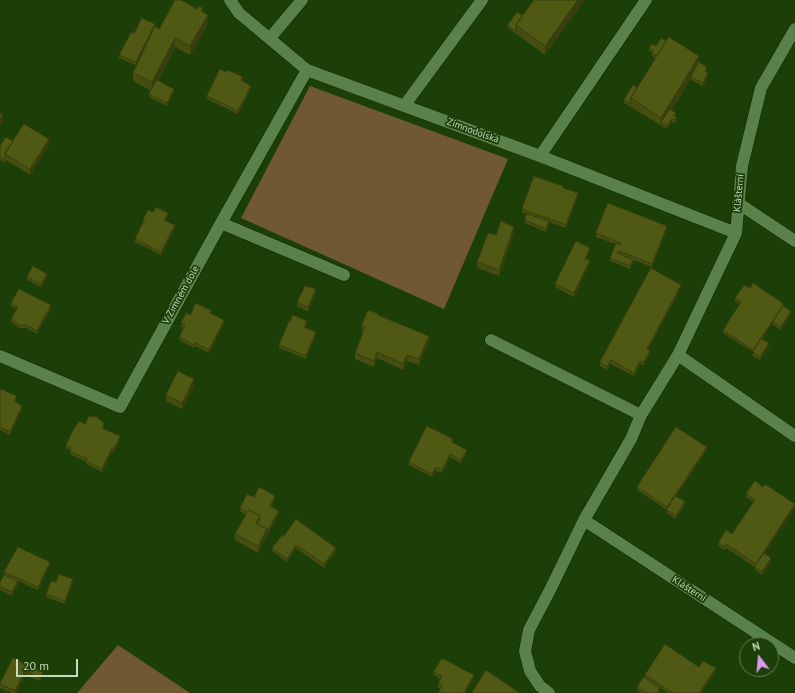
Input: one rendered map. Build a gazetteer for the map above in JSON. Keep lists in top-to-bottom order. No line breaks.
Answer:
{"streets":{"street":["Zimnodolská","Klášterní","V Zimném dole"]},"crossings":[["Zimnodolská","Klášterní"],["Zimnodolská","V Zimném dole"]],"scale_bar":"20 m","north":"top"}
